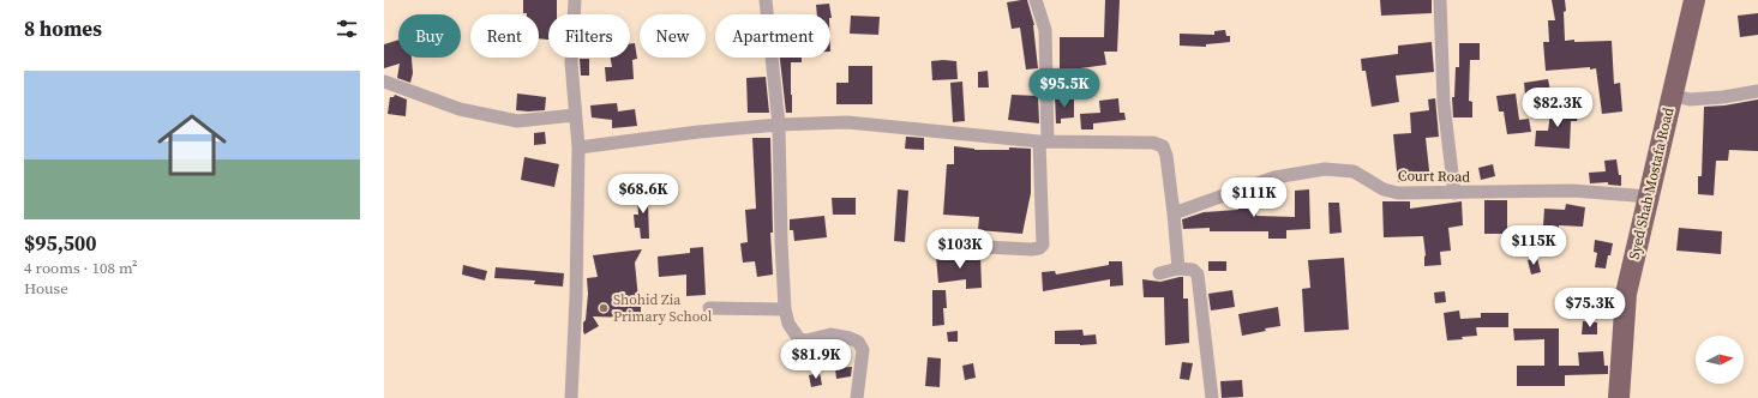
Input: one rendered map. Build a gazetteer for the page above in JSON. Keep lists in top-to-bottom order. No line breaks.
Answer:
{"streets":{"highway":["Syed Shah Mostafa Road"],"street":["Court Road"]},"crossings":[["Court Road","Syed Shah Mostafa Road"]],"places":["Shohid Zia Primary School"],"north":"right","page":{"heading":"8 homes","chip":["Buy","Rent","Filters","New","Apartment"],"list":[{"name":"$95,500","note":"4 rooms · 108 m² · House"}],"price":["$95.5K","$82.3K","$68.6K","$111K","$115K","$103K","$75.3K","$81.9K"]}}
